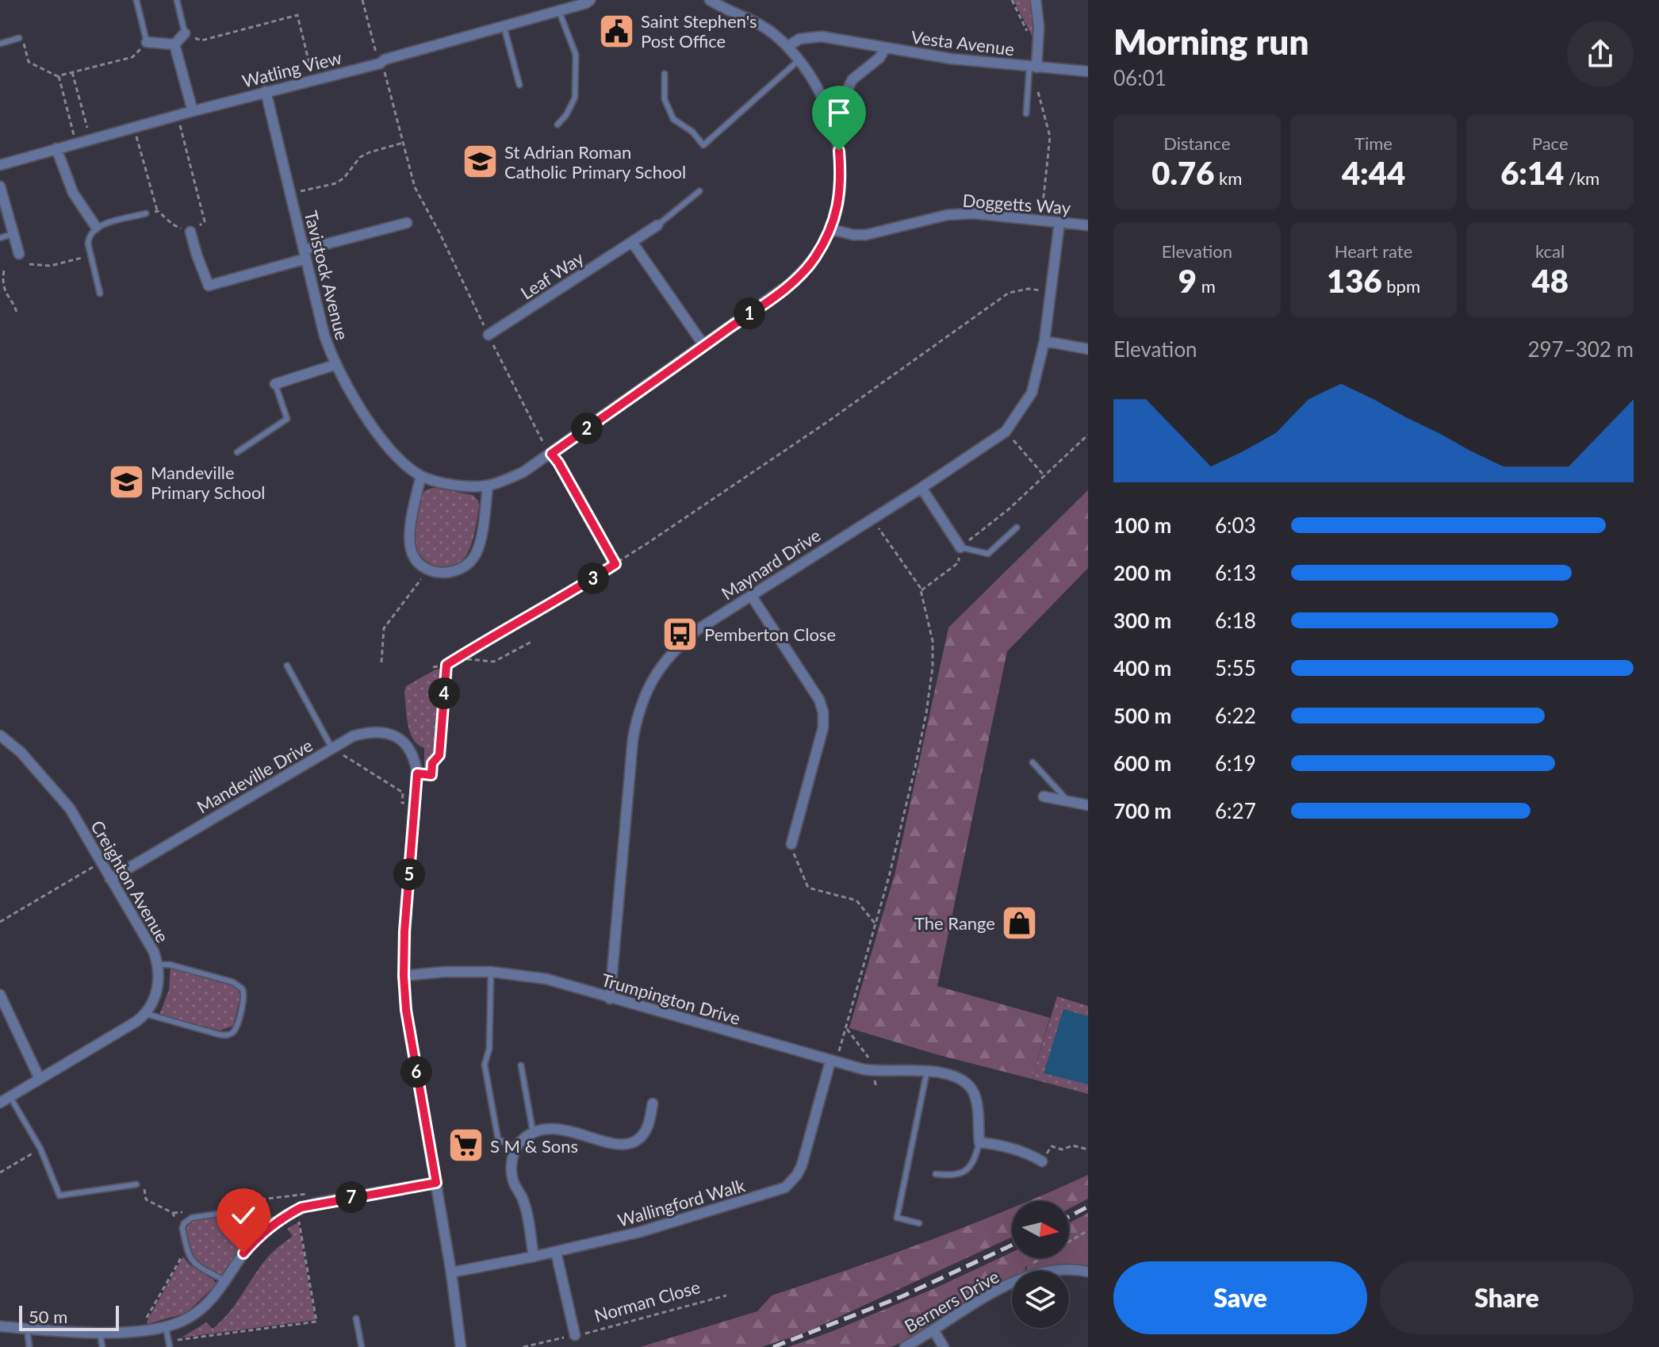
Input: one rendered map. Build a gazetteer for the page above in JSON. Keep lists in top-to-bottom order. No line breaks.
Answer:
{"streets":{"street":["Vesta Avenue","Watling View","Doggetts Way","Tavistock Avenue","Leaf Way","Maynard Drive","Mandeville Drive","Creighton Avenue","Trumpington Drive","Wallingford Walk","Norman Close","Berners Drive"]},"crossings":[["Watling View","Tavistock Avenue"],["Doggetts Way","Tavistock Avenue"],["Doggetts Way","Maynard Drive"],["Maynard Drive","Trumpington Drive"],["Mandeville Drive","Creighton Avenue"],["Trumpington Drive","Wallingford Walk"],["Wallingford Walk","Norman Close"]],"places":{"public building":["Saint Stephen's Post Office"],"school or university":["St Adrian Roman Catholic Primary School","Mandeville Primary School"],"bus stop":["Pemberton Close"],"shop":["The Range"],"supermarket":["S M & Sons"]},"scale_bar":"50 m","north":"right","page":{"heading":["Morning run","06:01"],"stats":[["Distance","0.76 km"],["Time","4:44"],["Pace","6:14 /km"],["Elevation","9 m"],["Heart rate","136 bpm"],["kcal","48"]],"pins":["1","2","3","4","5","6","7"],"chart":["Elevation","297–302 m"],"list":[{"name":"100 m","note":"6:03"},{"name":"200 m","note":"6:13"},{"name":"300 m","note":"6:18"},{"name":"400 m","note":"5:55"},{"name":"500 m","note":"6:22"},{"name":"600 m","note":"6:19"},{"name":"700 m","note":"6:27"}],"buttons":["Save","Share"],"scale":"50 m"}}
